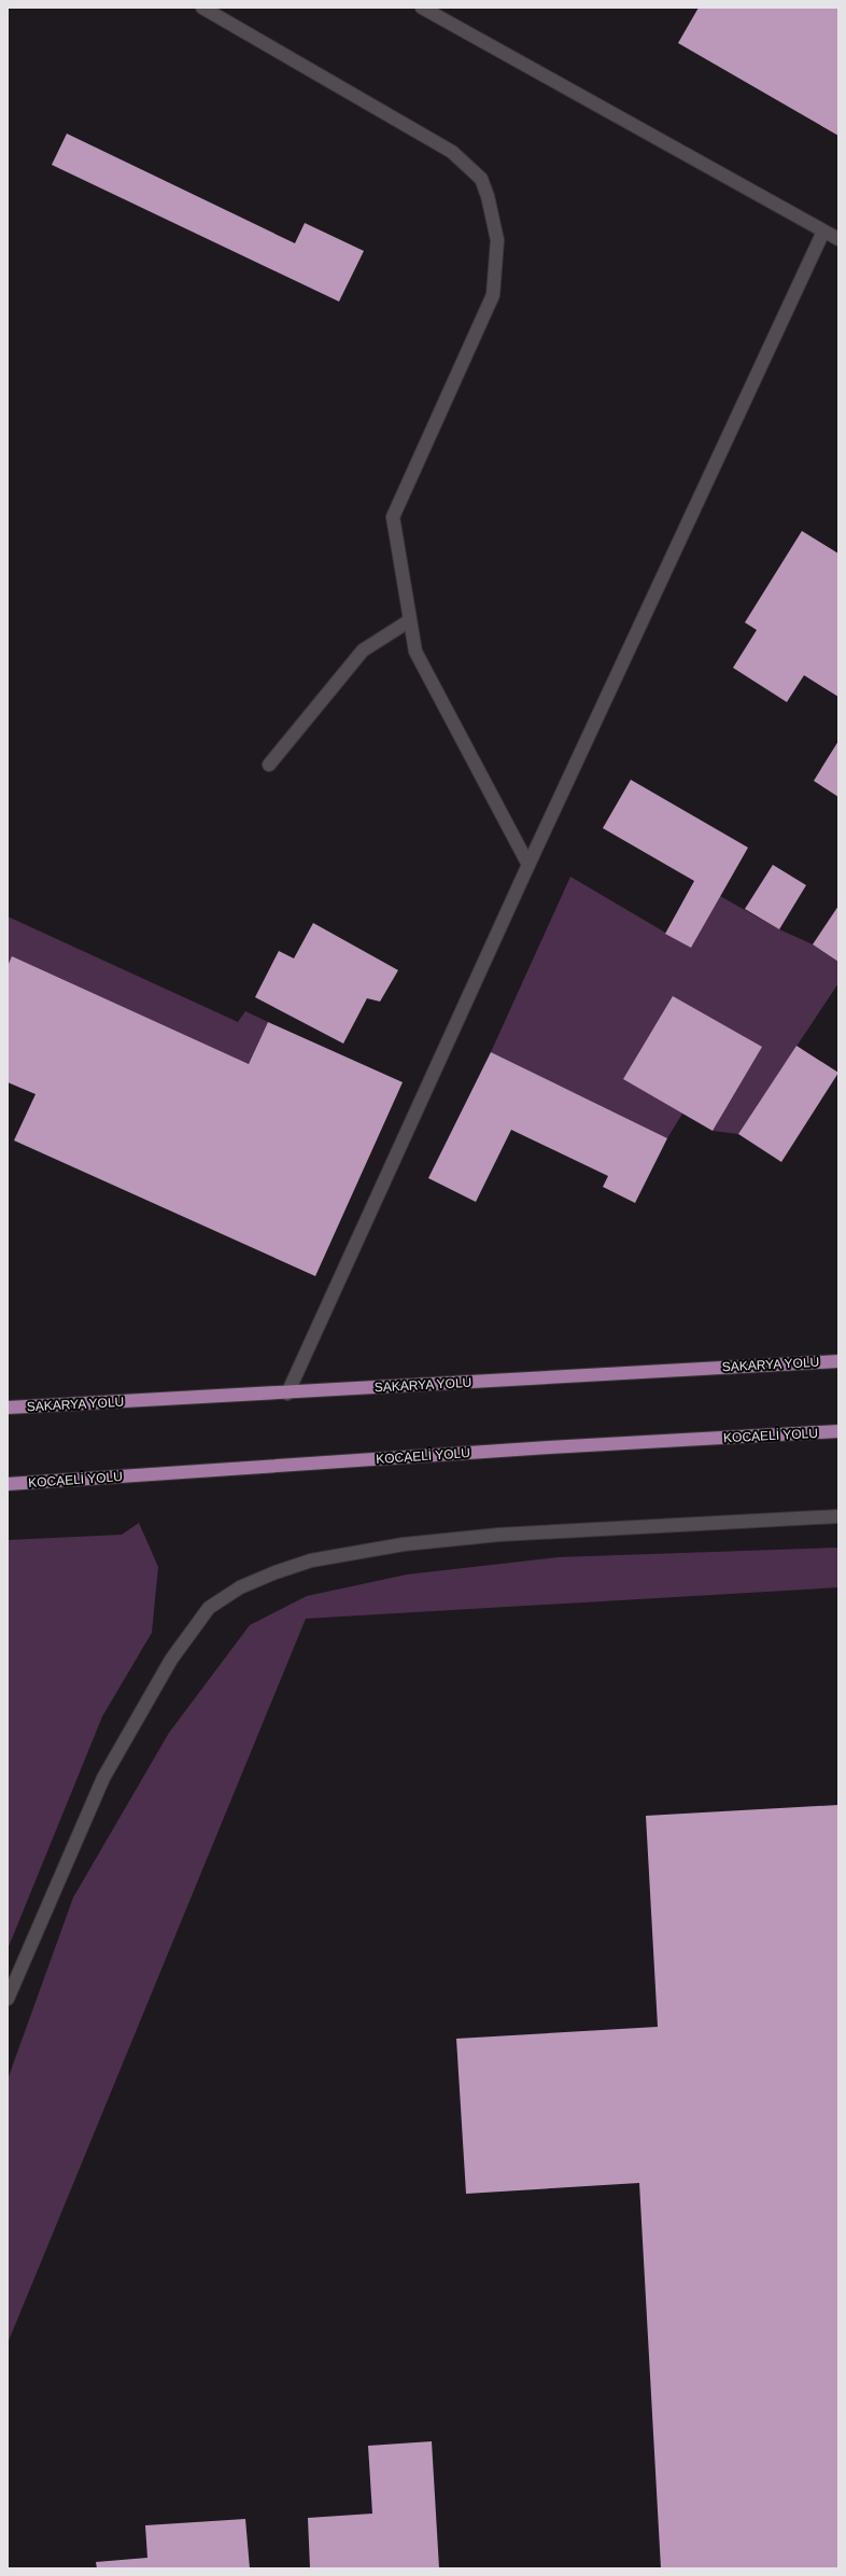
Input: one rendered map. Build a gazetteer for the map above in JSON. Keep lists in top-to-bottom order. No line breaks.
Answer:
{"streets":{"highway":["SAKARYA YOLU","KOCAELİ YOLU"]}}
